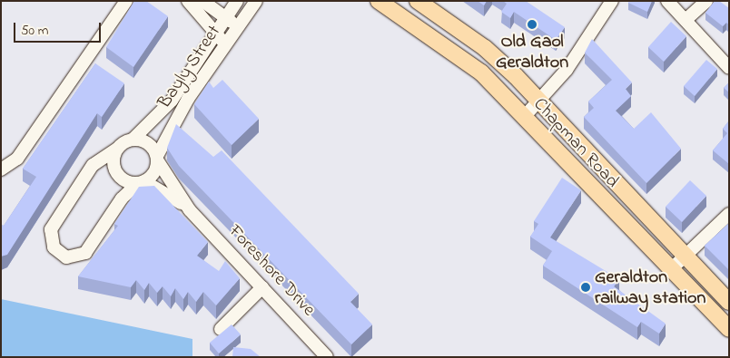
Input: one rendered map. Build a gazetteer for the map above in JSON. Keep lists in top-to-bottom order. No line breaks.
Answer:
{"streets":{"main road":["Chapman Road"],"street":["Bayly Street","Foreshore Drive"]},"crossings":[["Bayly Street","Foreshore Drive"]],"places":["Old Gaol Geraldton","Geraldton railway station"],"scale_bar":"50 m"}
